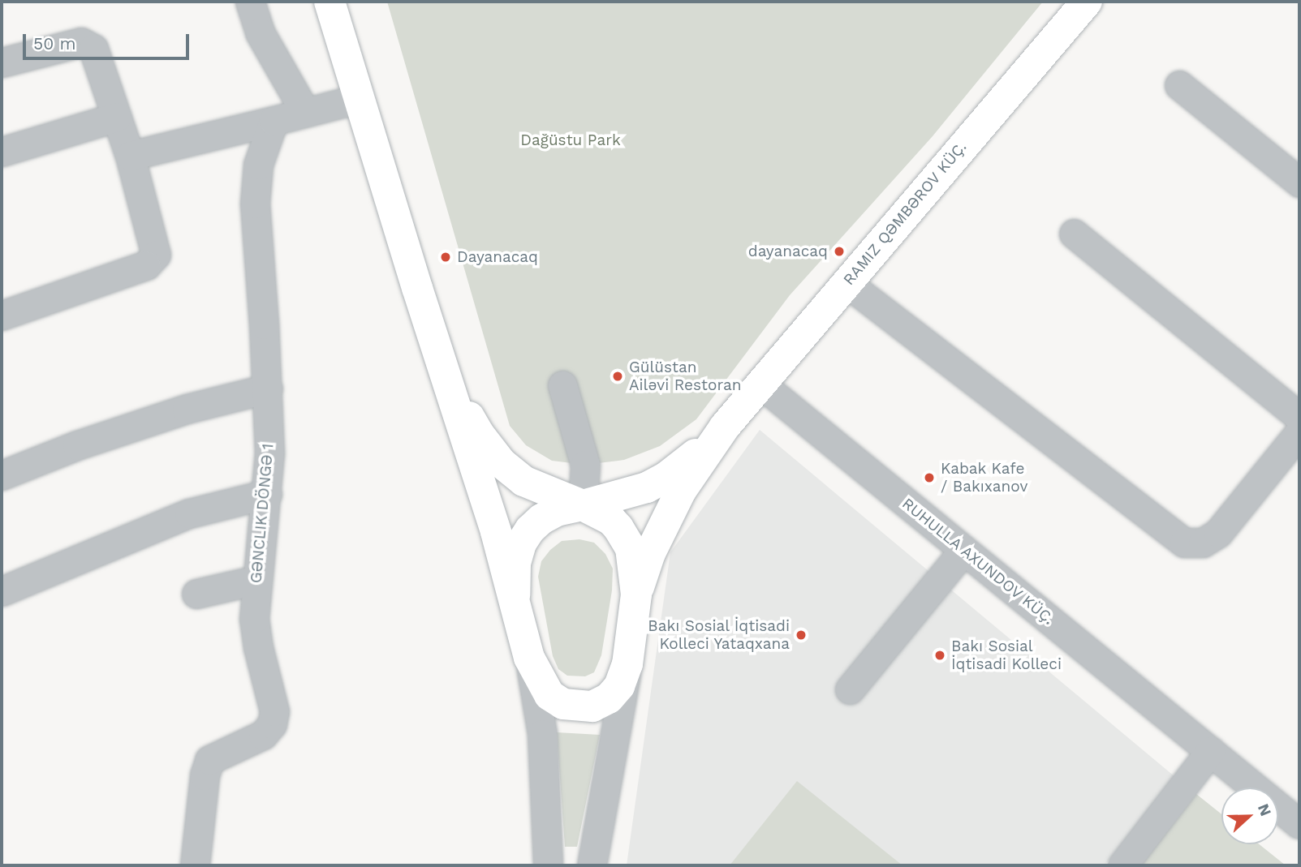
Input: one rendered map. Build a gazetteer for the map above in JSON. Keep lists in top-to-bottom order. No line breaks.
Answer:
{"streets":{"main road":["RAMIZ QƏMBƏROV KÜÇ."],"street":["GƏNCLIK DÖNGƏ 1","RUHULLA AXUNDOV KÜÇ."]},"crossings":[["RAMIZ QƏMBƏROV KÜÇ.","RUHULLA AXUNDOV KÜÇ."]],"parks":["Dağüstu Park"],"places":["dayanacaq","Dayanacaq","Gülüstan Ailəvi Restoran","Kabak Kafe / Bakıxanov","Bakı Sosial İqtisadi Kolleci Yataqxana","Bakı Sosial İqtisadi Kolleci"],"scale_bar":"50 m","north":"right"}
